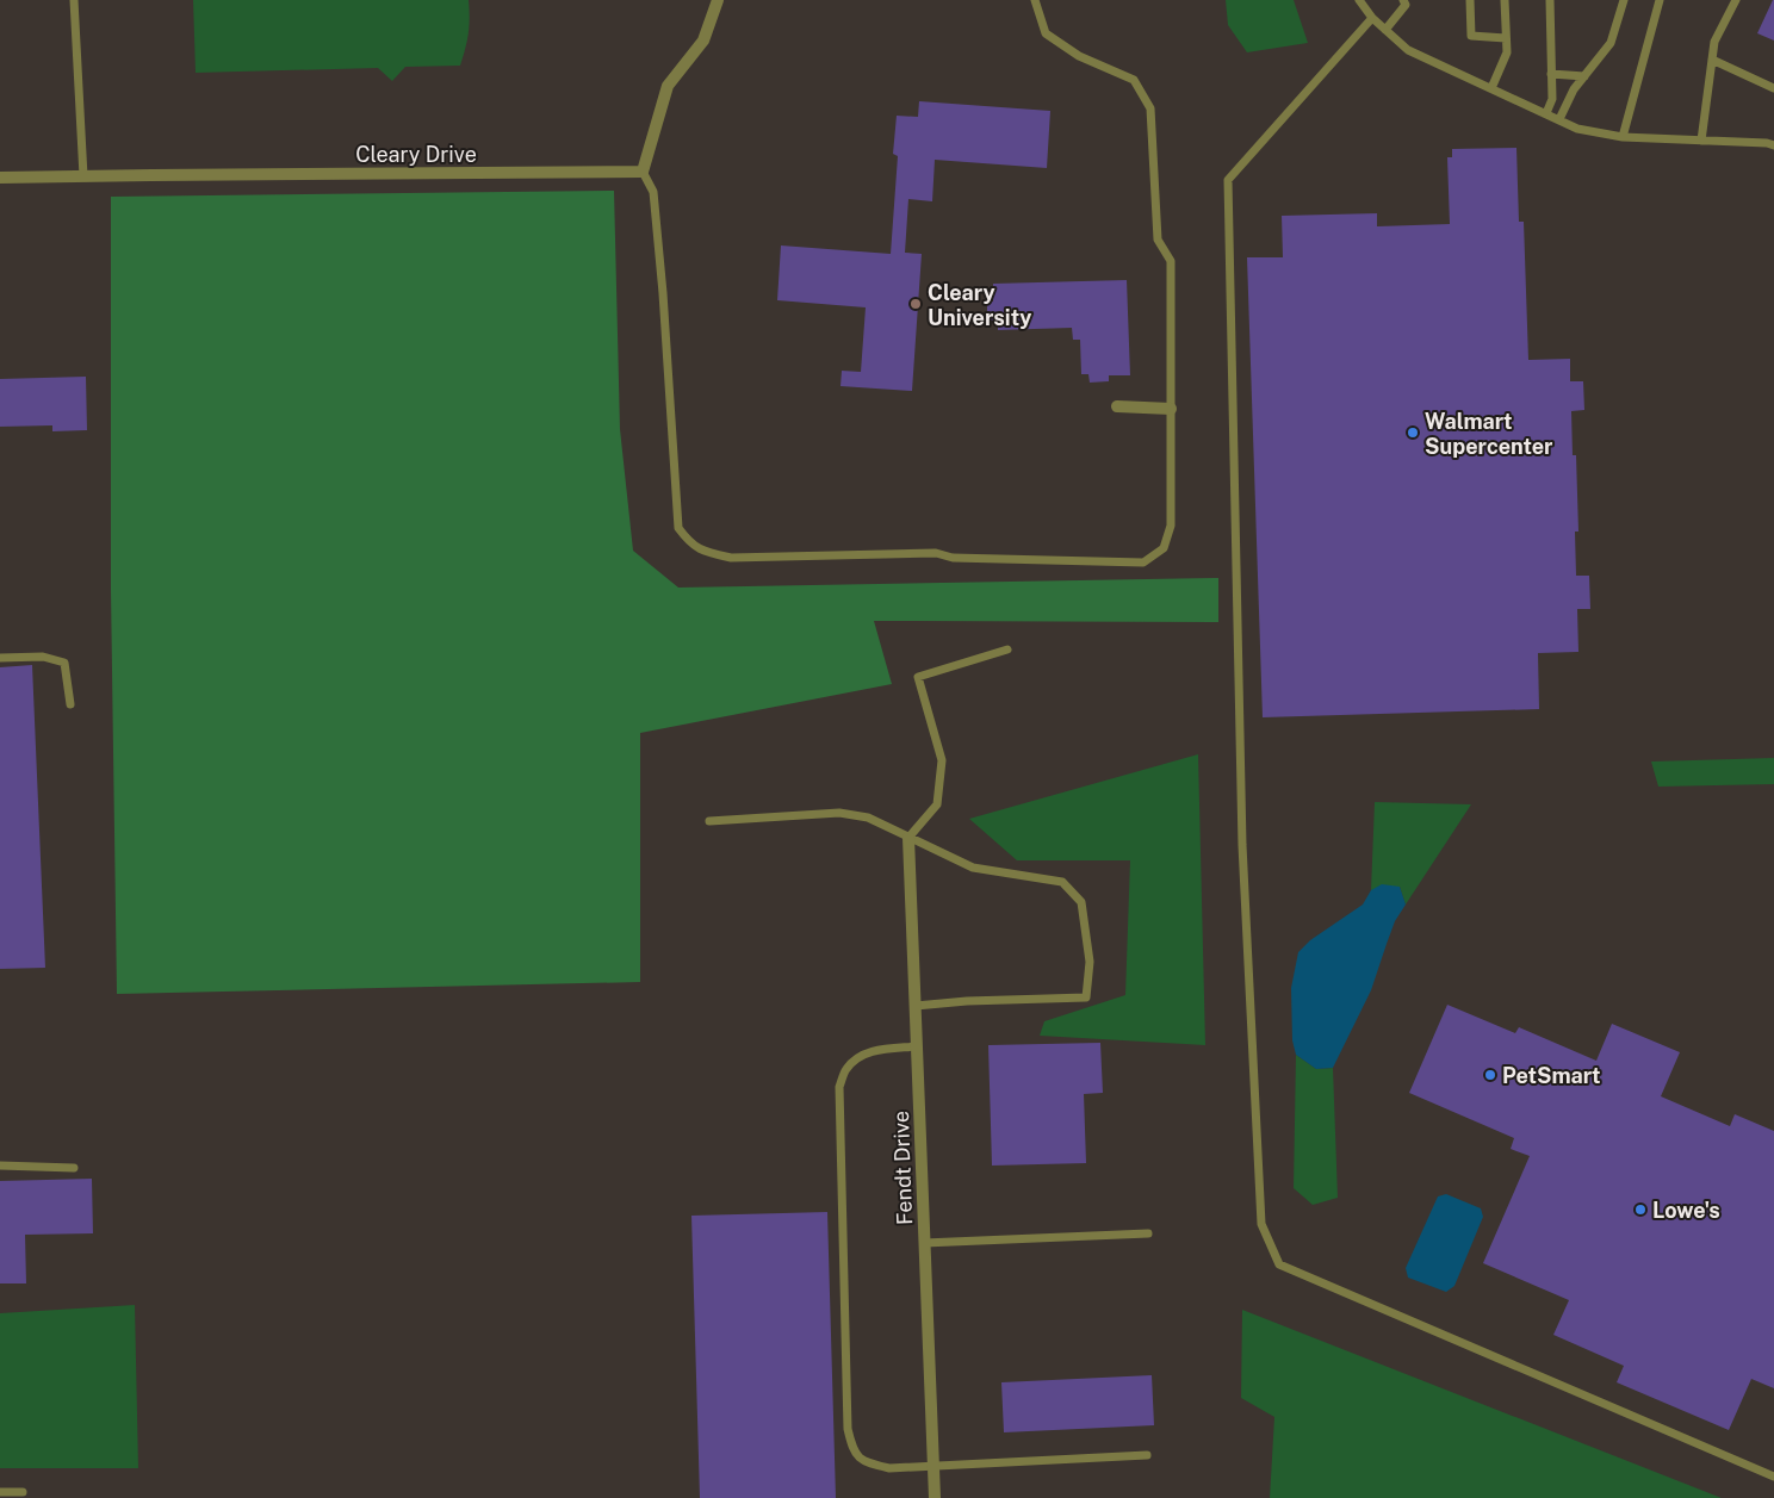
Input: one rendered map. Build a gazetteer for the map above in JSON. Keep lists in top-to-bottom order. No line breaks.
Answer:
{"streets":{"street":["Cleary Drive","Fendt Drive"]},"places":["Cleary University","Walmart Supercenter","PetSmart","Lowe's"]}
